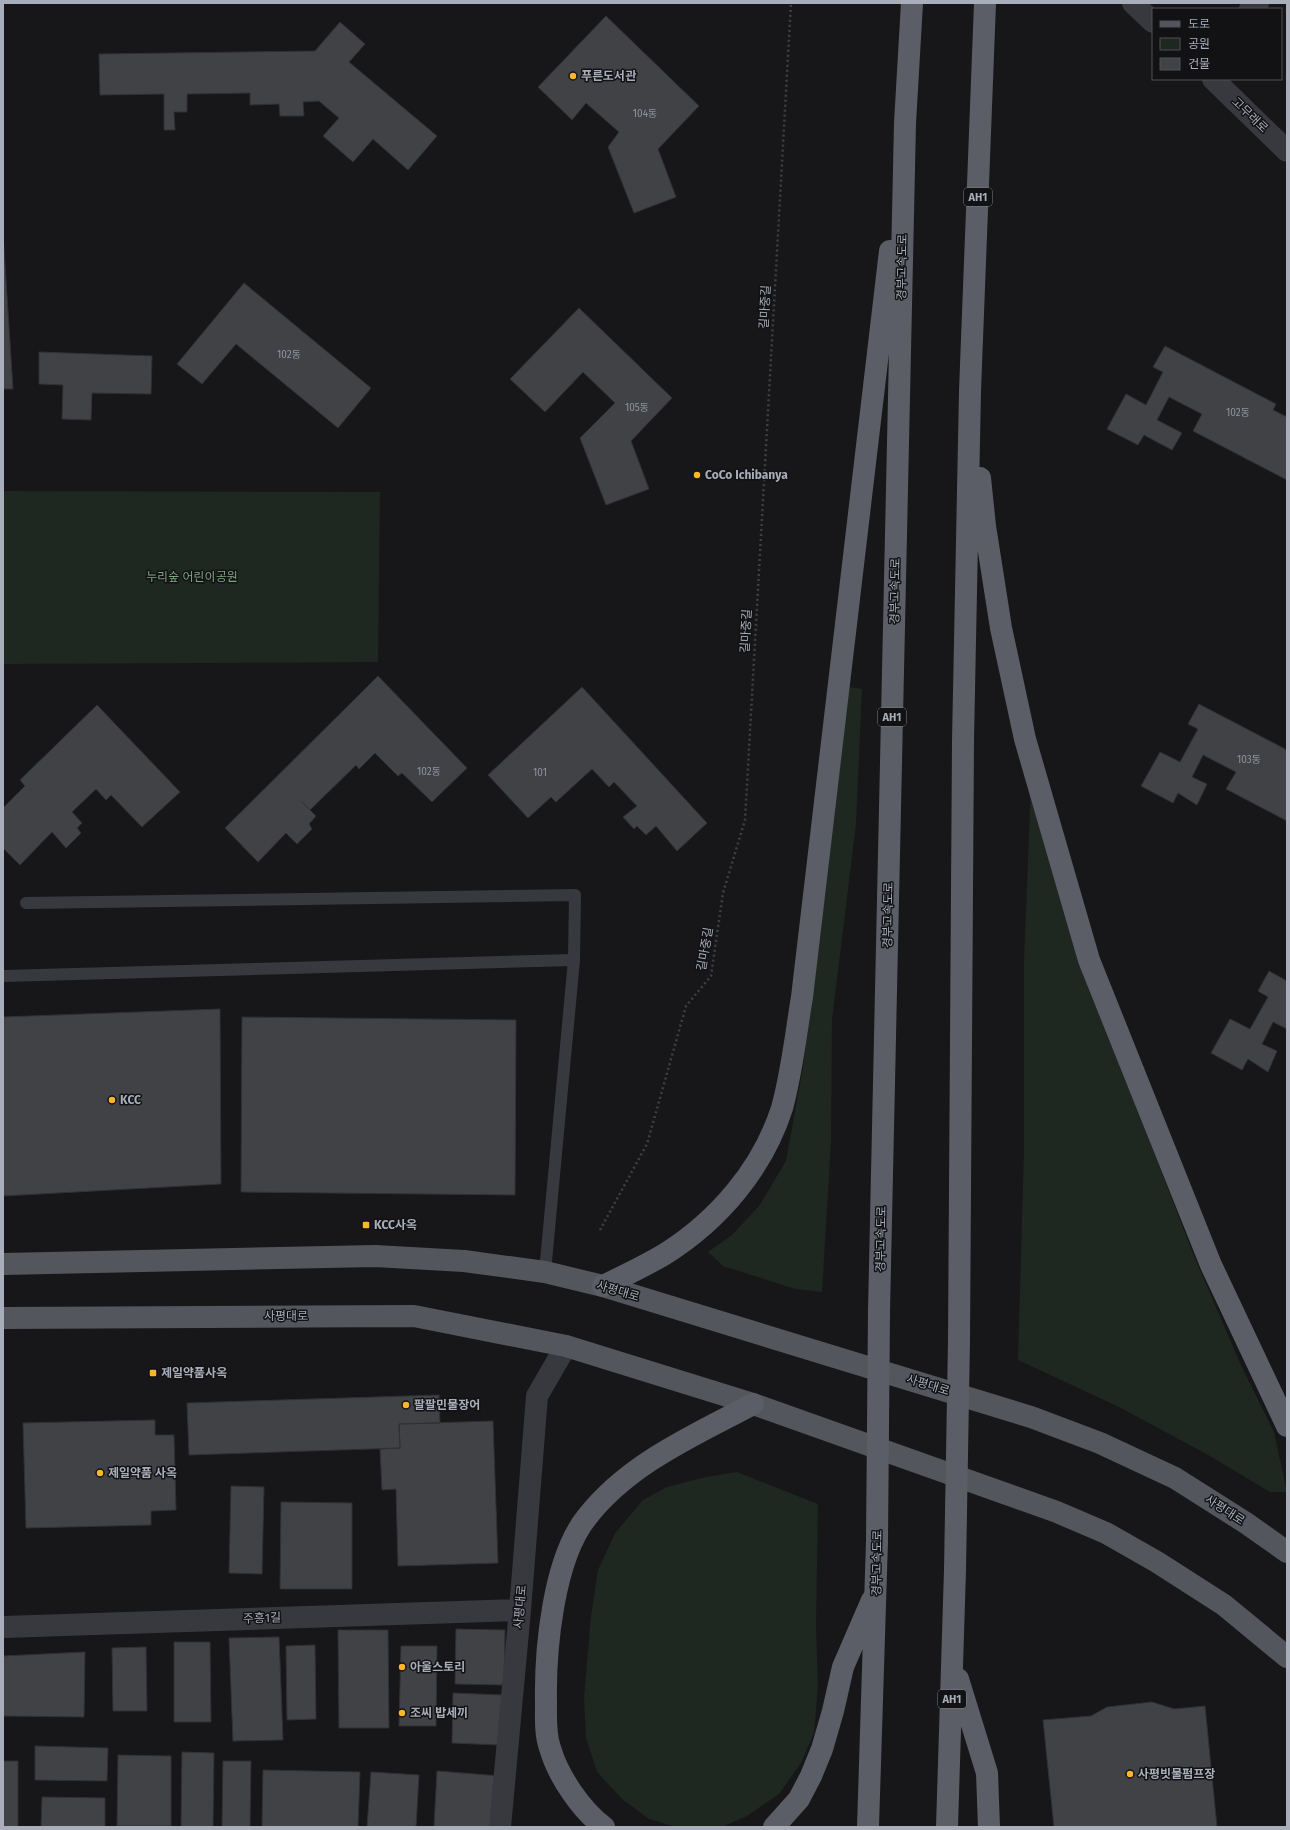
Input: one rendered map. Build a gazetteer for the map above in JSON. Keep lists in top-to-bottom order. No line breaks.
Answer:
{"streets":{"highway":["AH1","경부고속도로"],"main road":["사평대로"],"street":["고무래로","주흥1길"],"path":["길마중길"]},"crossings":[["사평대로","주흥1길"]],"parks":["누리숲 어린이공원"],"places":{"other":["푸른도서관","CoCo Ichibanya","KCC","팔팔민물장어","제일약품 사옥","아울스토리","조씨 밥세끼","사평빗물펌프장"],"transit":["KCC사옥","제일약품사옥"]},"house_numbers":["104동","102동","105동","102동","103동","102동","101"],"legend":["도로","공원","건물"]}
